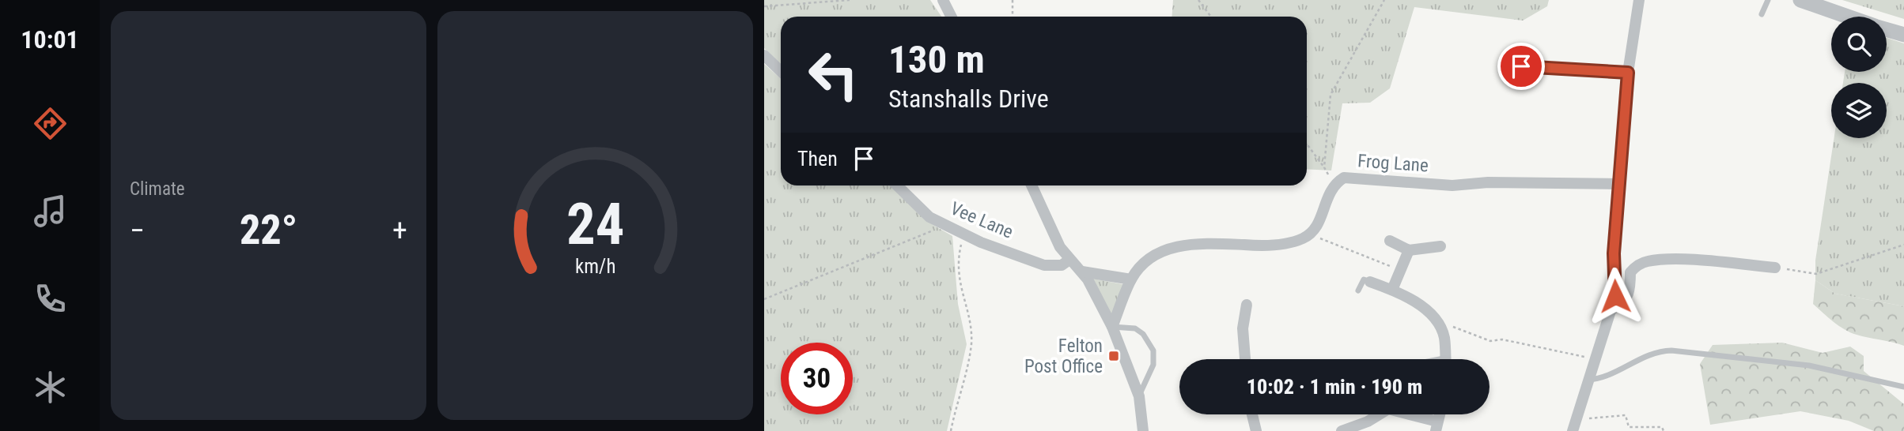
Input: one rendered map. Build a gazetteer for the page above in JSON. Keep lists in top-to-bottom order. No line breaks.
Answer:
{"streets":{"street":["Frog Lane","Vee Lane"]},"places":{"transit":["Felton Post Office"]},"page":{"tabs":"10:01","tile":"Climate","turn":["130 m","Stanshalls Drive"],"then":"Then","heat":["−","22°","+"],"limit":"30","trip":"10:02 · 1 min · 190 m","gauge":["24","km/h"]}}
